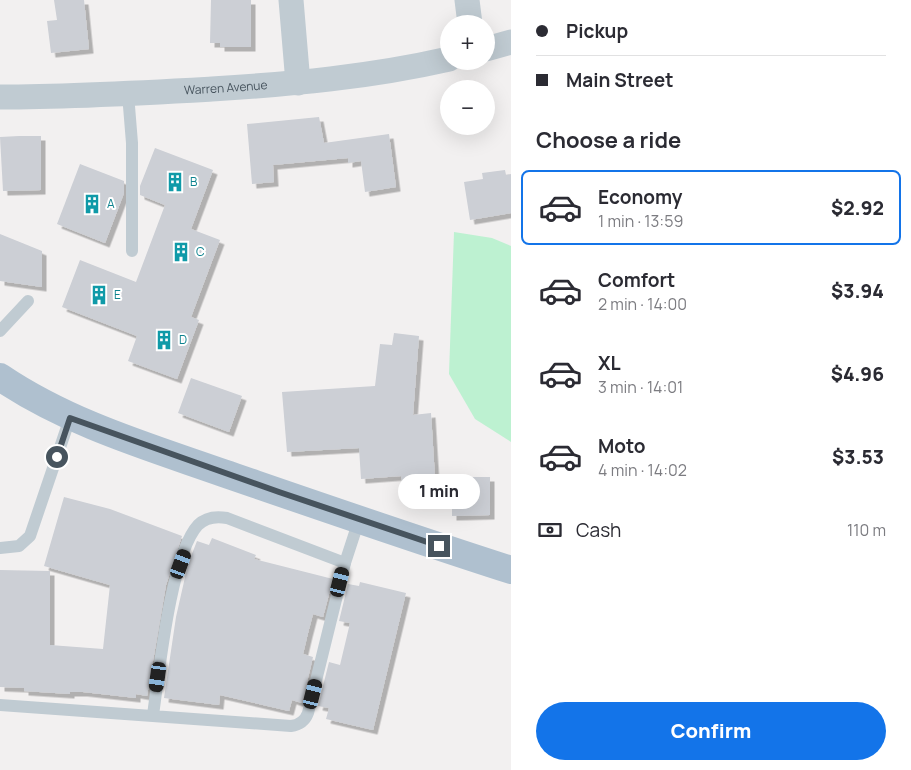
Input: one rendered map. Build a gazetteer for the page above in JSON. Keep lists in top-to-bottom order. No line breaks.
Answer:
{"streets":{"street":["Warren Avenue"]},"places":{"building":["B","A","C","E","D"]},"page":{"banner":["Pickup","Main Street"],"map_buttons":["+","−"],"heading":"Choose a ride","list":[{"name":"Economy","note":"1 min · 13:59","value":"$2.92"},{"name":"Comfort","note":"2 min · 14:00","value":"$3.94"},{"name":"XL","note":"3 min · 14:01","value":"$4.96"},{"name":"Moto","note":"4 min · 14:02","value":"$3.53"}],"bubble":"1 min","pay":["Cash","110 m"],"buttons":"Confirm"}}
